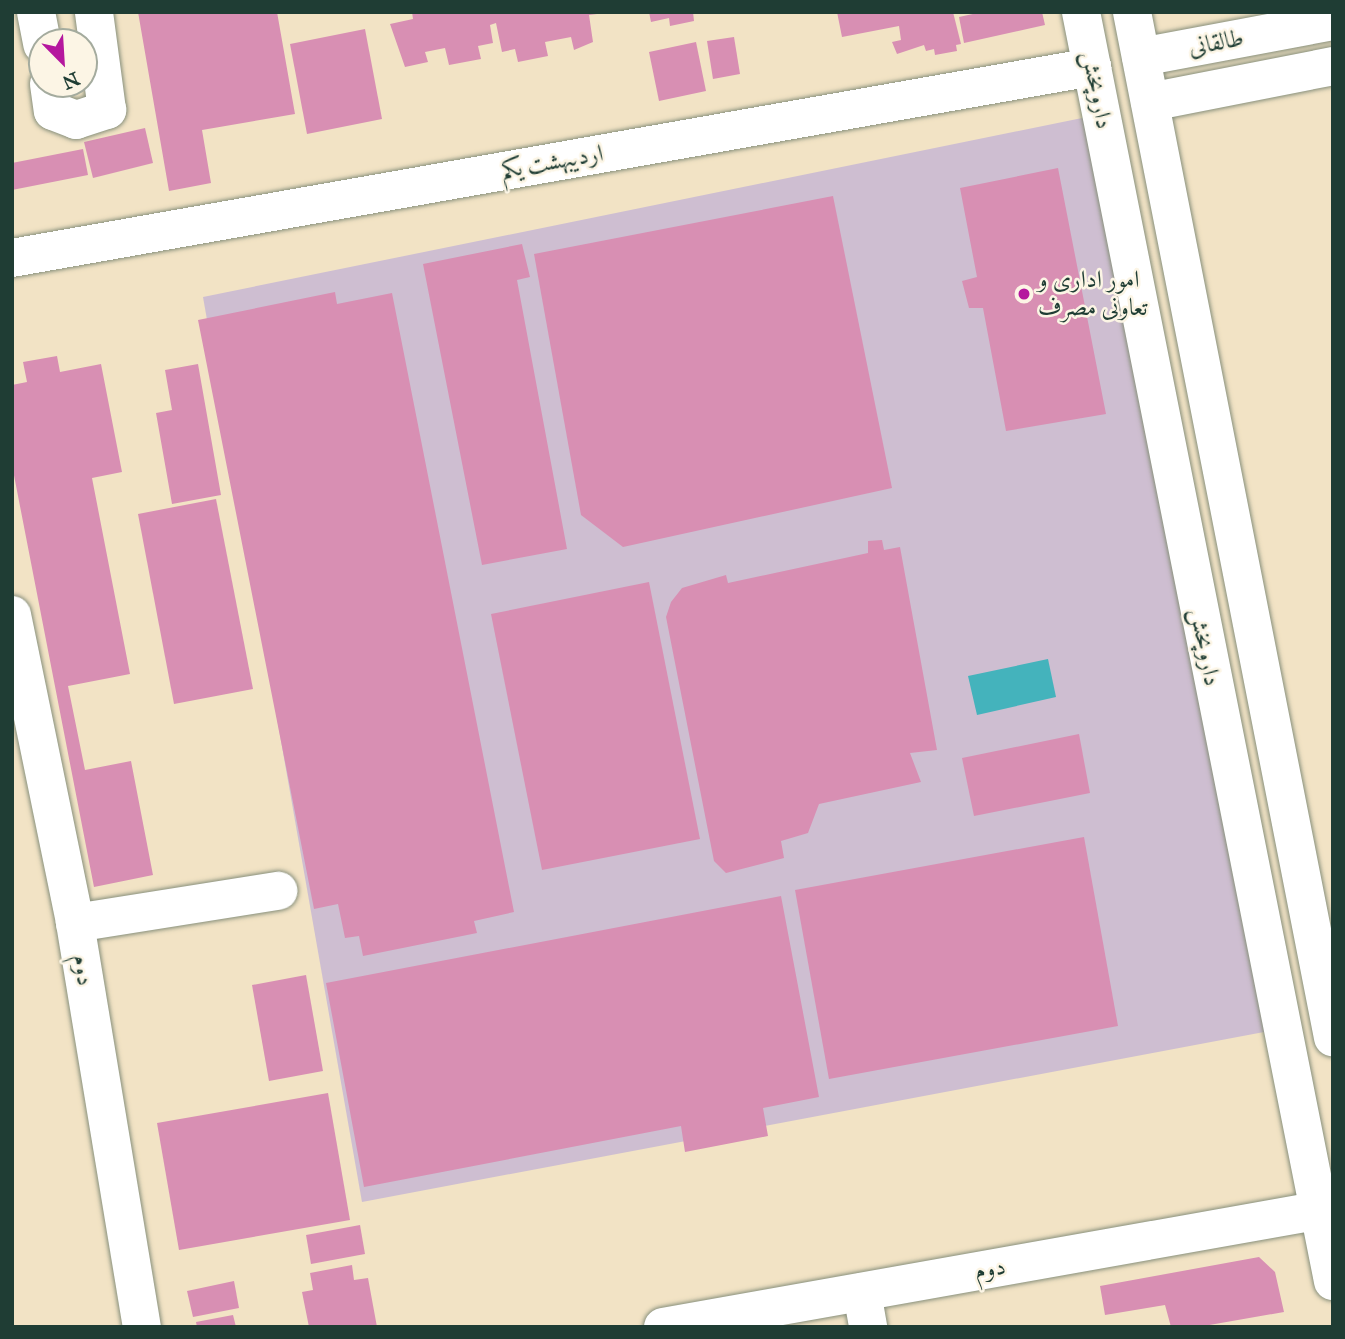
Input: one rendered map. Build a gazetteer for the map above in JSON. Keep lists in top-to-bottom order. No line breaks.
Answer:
{"streets":{"street":["طالقانی","داروپخش","اردیبهشت یکم","دوم"]},"crossings":[["طالقانی","داروپخش"],["داروپخش","اردیبهشت یکم"],["داروپخش","دوم"]],"places":["امور اداری و تعاونی مصرف"],"north":"bottom right"}
